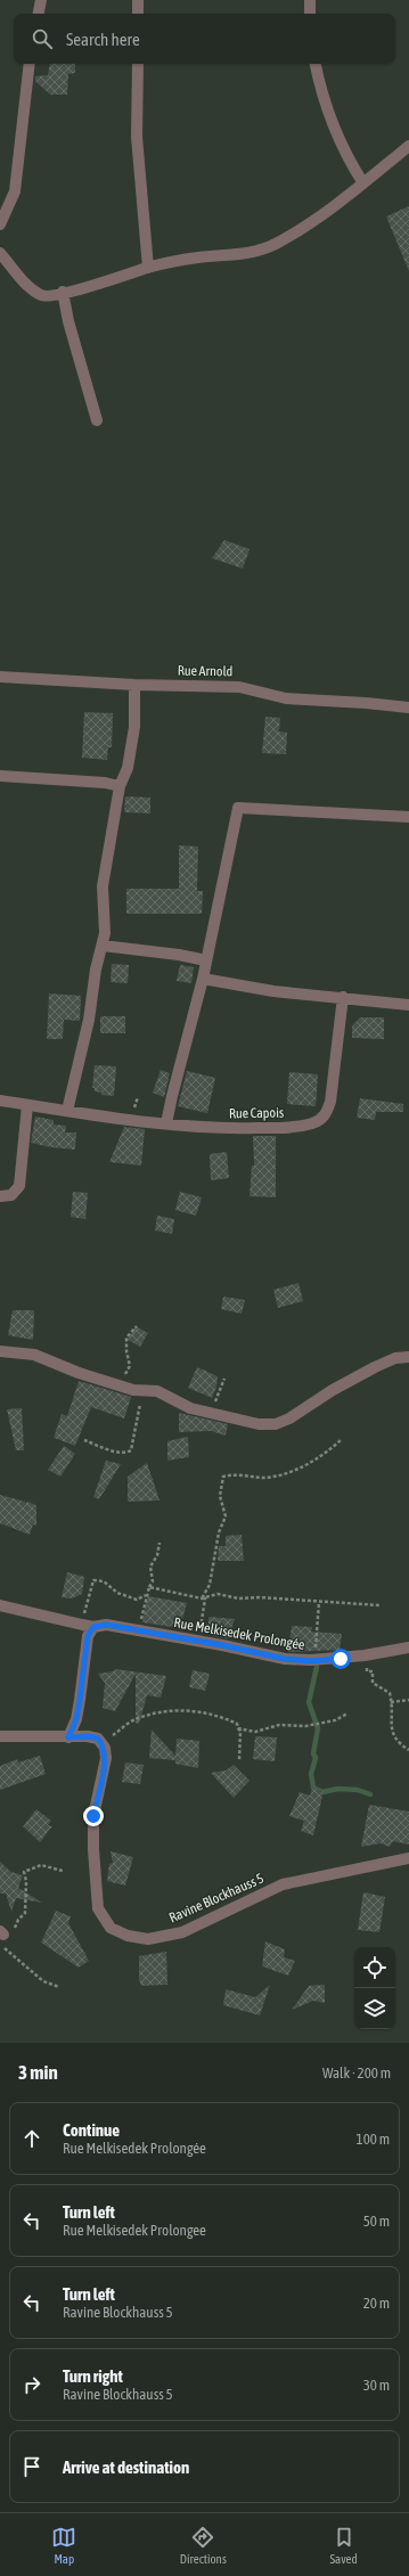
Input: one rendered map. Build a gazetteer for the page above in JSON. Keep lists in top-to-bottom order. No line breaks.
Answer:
{"streets":{"street":["Rue Arnold","Rue Capois","Rue Melkisedek Prolongée","Ravine Blockhauss 5"]},"page":{"search":"Search here","heading":["3 min","Walk · 200 m"],"list":[["Continue","Rue Melkisedek Prolongée","100 m"],["Turn left","Rue Melkisedek Prolongee","50 m"],["Turn left","Ravine Blockhauss 5","20 m"],["Turn right","Ravine Blockhauss 5","30 m"],"Arrive at destination"],"nav":["Map","Directions","Saved"]}}
